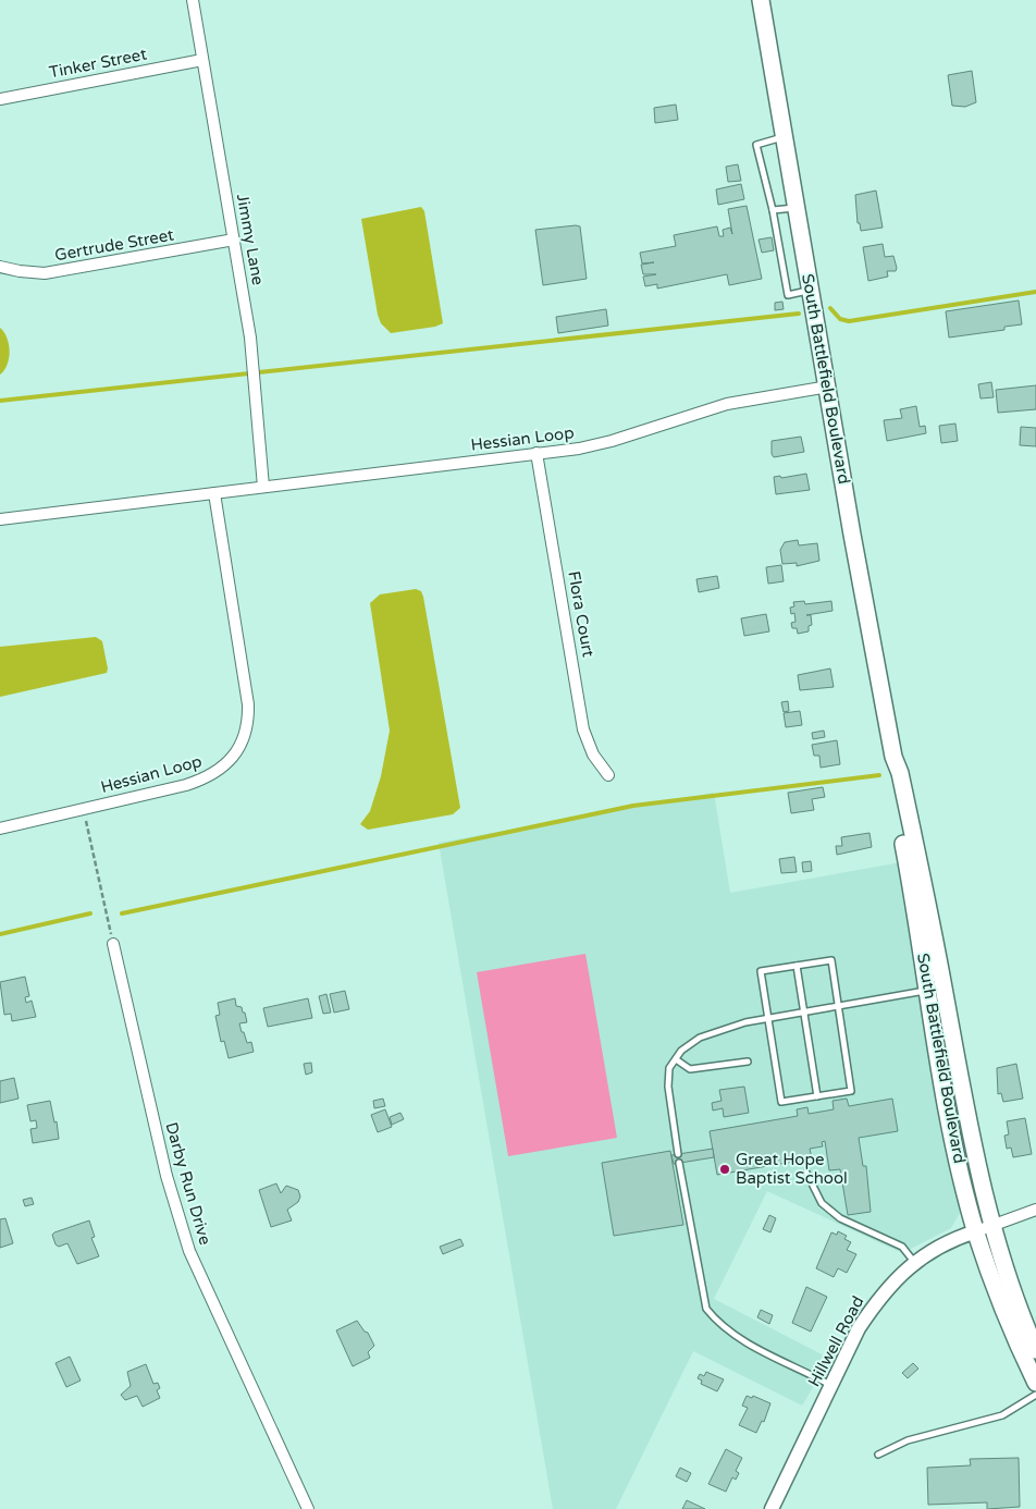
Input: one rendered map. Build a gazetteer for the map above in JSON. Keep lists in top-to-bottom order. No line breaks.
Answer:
{"streets":{"main road":["South Battlefield Boulevard"],"street":["Tinker Street","Jimmy Lane","Gertrude Street","Hessian Loop","Flora Court","Darby Run Drive","Hillwell Road"]},"crossings":[["Tinker Street","Jimmy Lane"],["Jimmy Lane","Gertrude Street"],["Jimmy Lane","Hessian Loop"],["South Battlefield Boulevard","Hessian Loop"],["South Battlefield Boulevard","Hillwell Road"],["Hessian Loop","Flora Court"]],"places":["Great Hope Baptist School"]}
